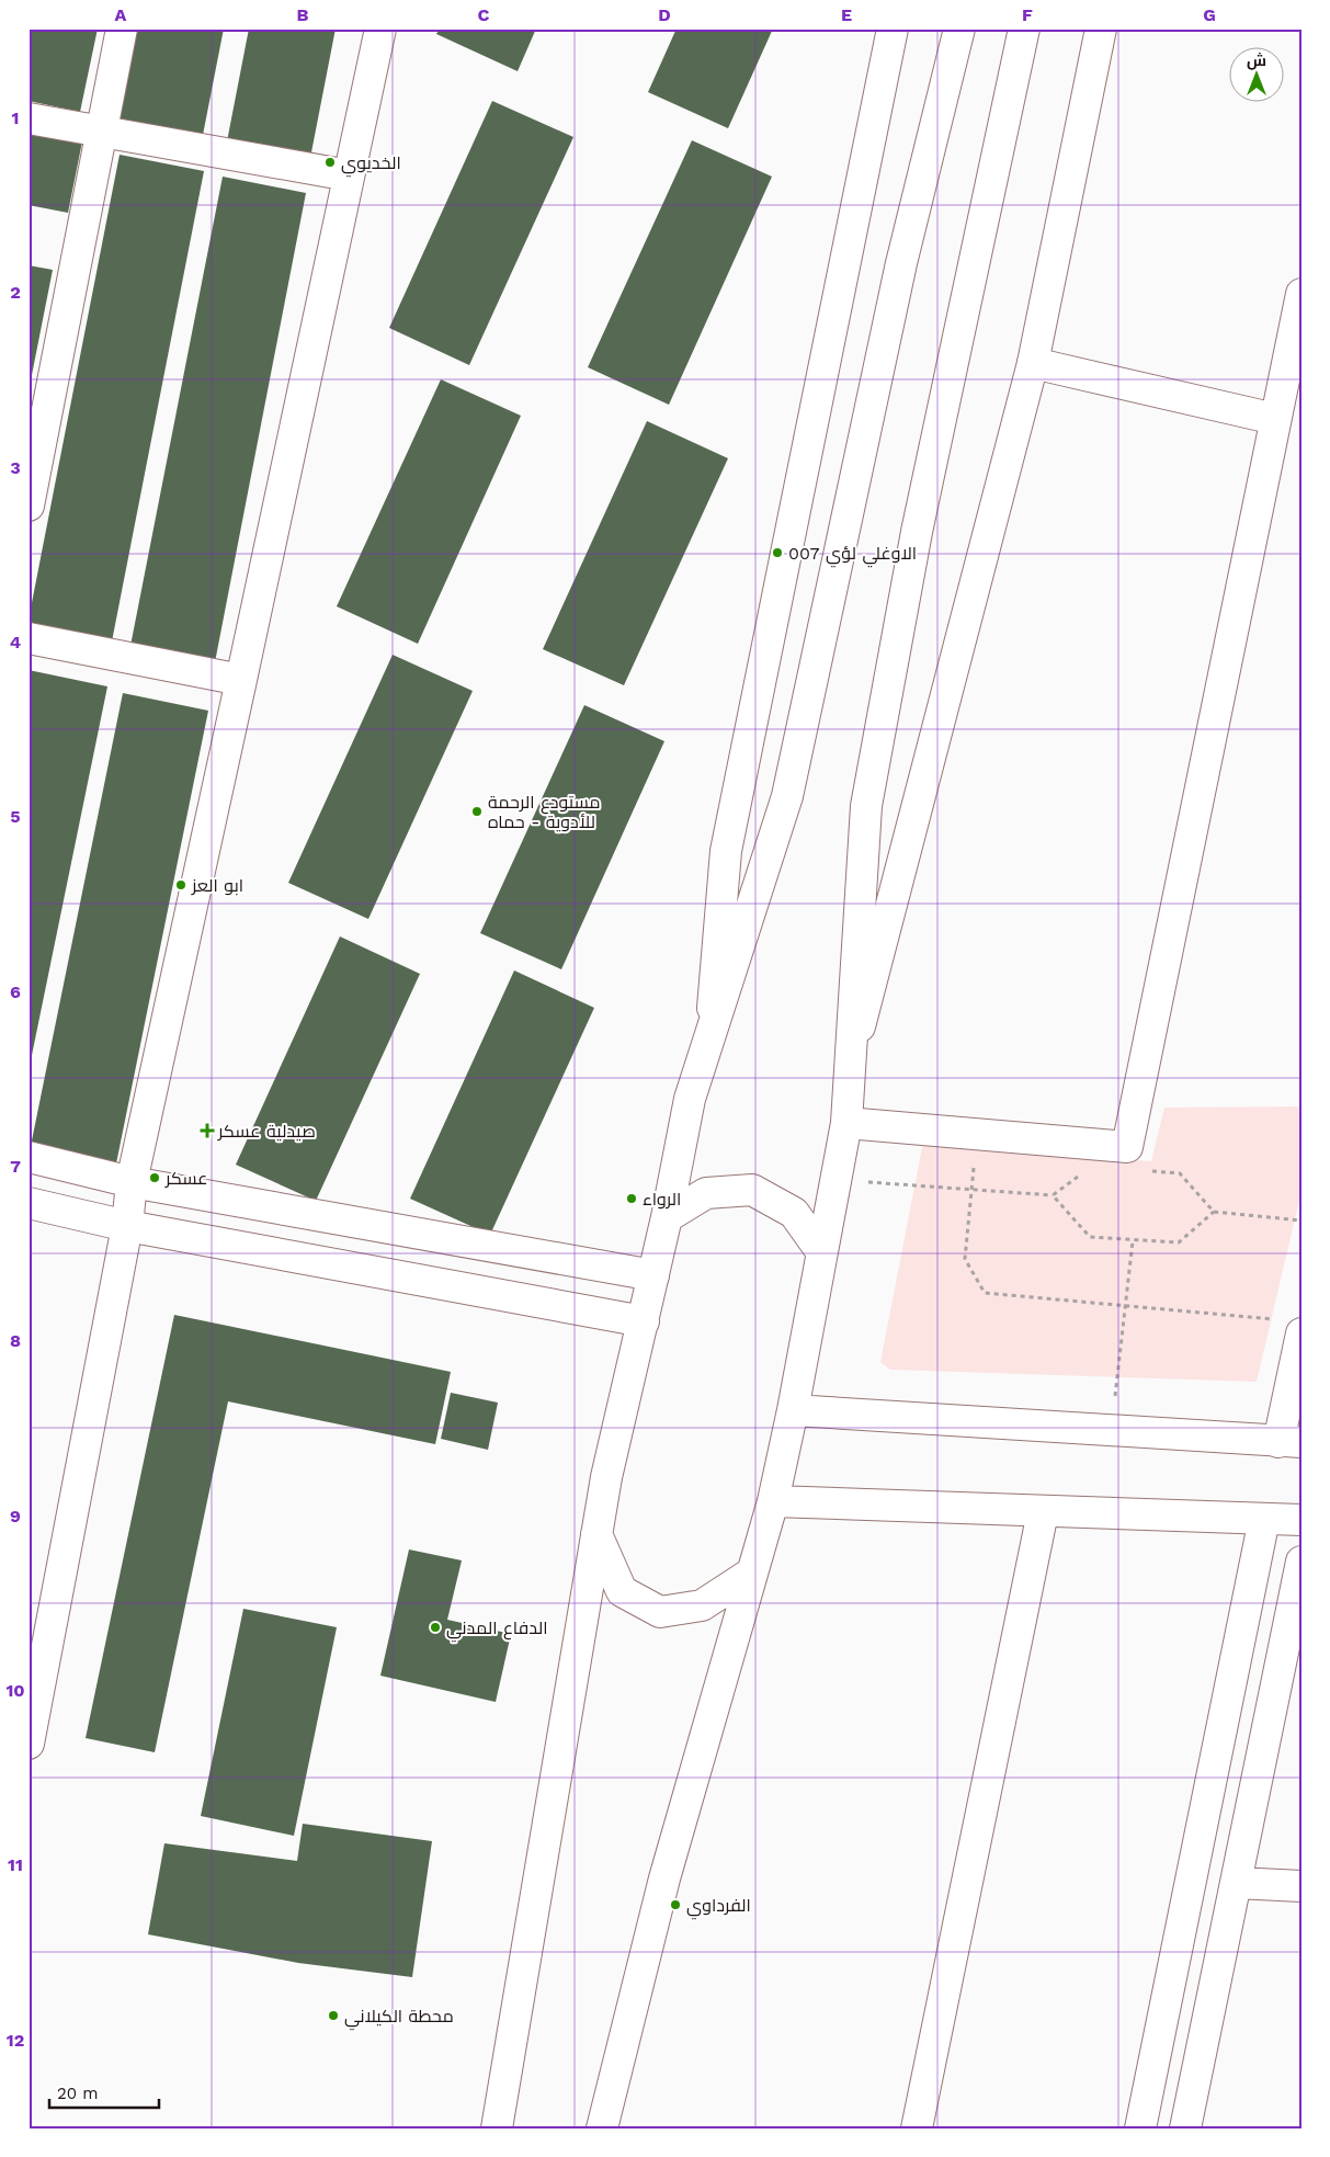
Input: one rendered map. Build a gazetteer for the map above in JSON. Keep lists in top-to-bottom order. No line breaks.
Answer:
{"places":{"other":["الخديوي","الاوغلي لؤي 007","مستودع الرحمة للأدوية - حماه","ابو العز","عسكر","الرواء","الدفاع المدني","الفرداوي","محطة الكيلاني"],"health":["صيدلية عسكر"]},"scale_bar":"20 m","north":"top","grid":{"columns":["A","B","C","D","E","F","G"],"rows":["1","2","3","4","5","6","7","8","9","10","11","12"]}}
